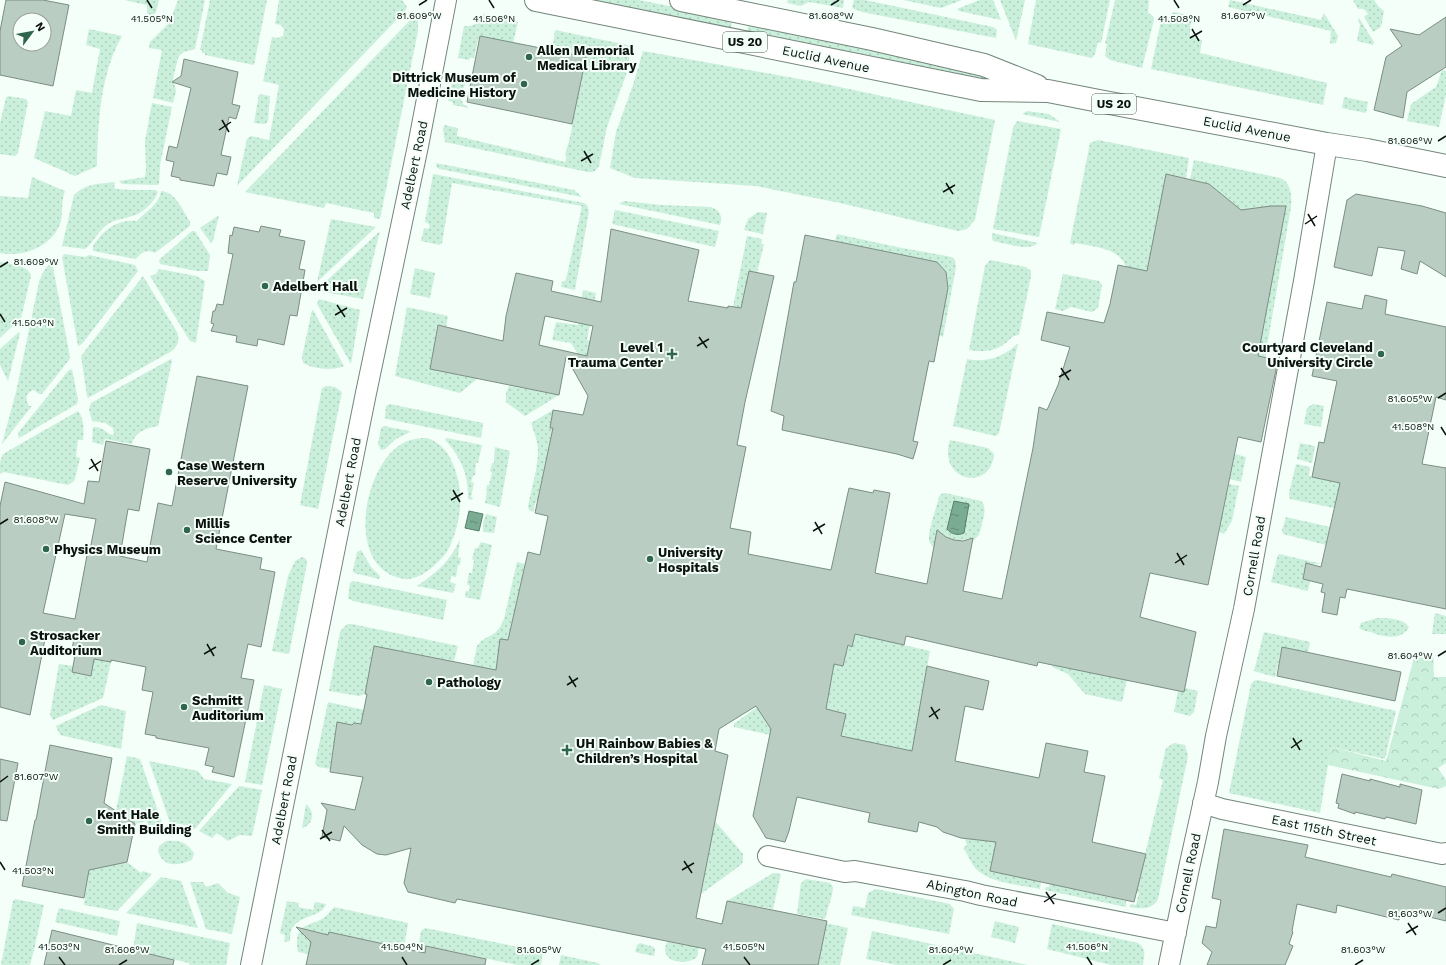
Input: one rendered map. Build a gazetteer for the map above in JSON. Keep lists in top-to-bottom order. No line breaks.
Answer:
{"streets":{"main road":["US 20","Euclid Avenue"],"street":["Adelbert Road","Cornell Road","East 115th Street","Abington Road"]},"crossings":[["Euclid Avenue","Cornell Road"],["Cornell Road","East 115th Street"],["Cornell Road","Abington Road"]],"places":{"other":["Allen Memorial Medical Library","Dittrick Museum of Medicine History","Adelbert Hall","Courtyard Cleveland University Circle","Case Western Reserve University","Millis Science Center","Physics Museum","University Hospitals","Strosacker Auditorium","Pathology","Schmitt Auditorium","Kent Hale Smith Building"],"health":["Level 1 Trauma Center","UH Rainbow Babies & Children’s Hospital"]},"north":"top right","coordinates":["81.609°W","81.607°W","81.608°W","41.505°N","41.506°N","41.508°N","81.606°W","41.504°N","81.605°W","81.604°W","41.503°N","81.603°W"]}
